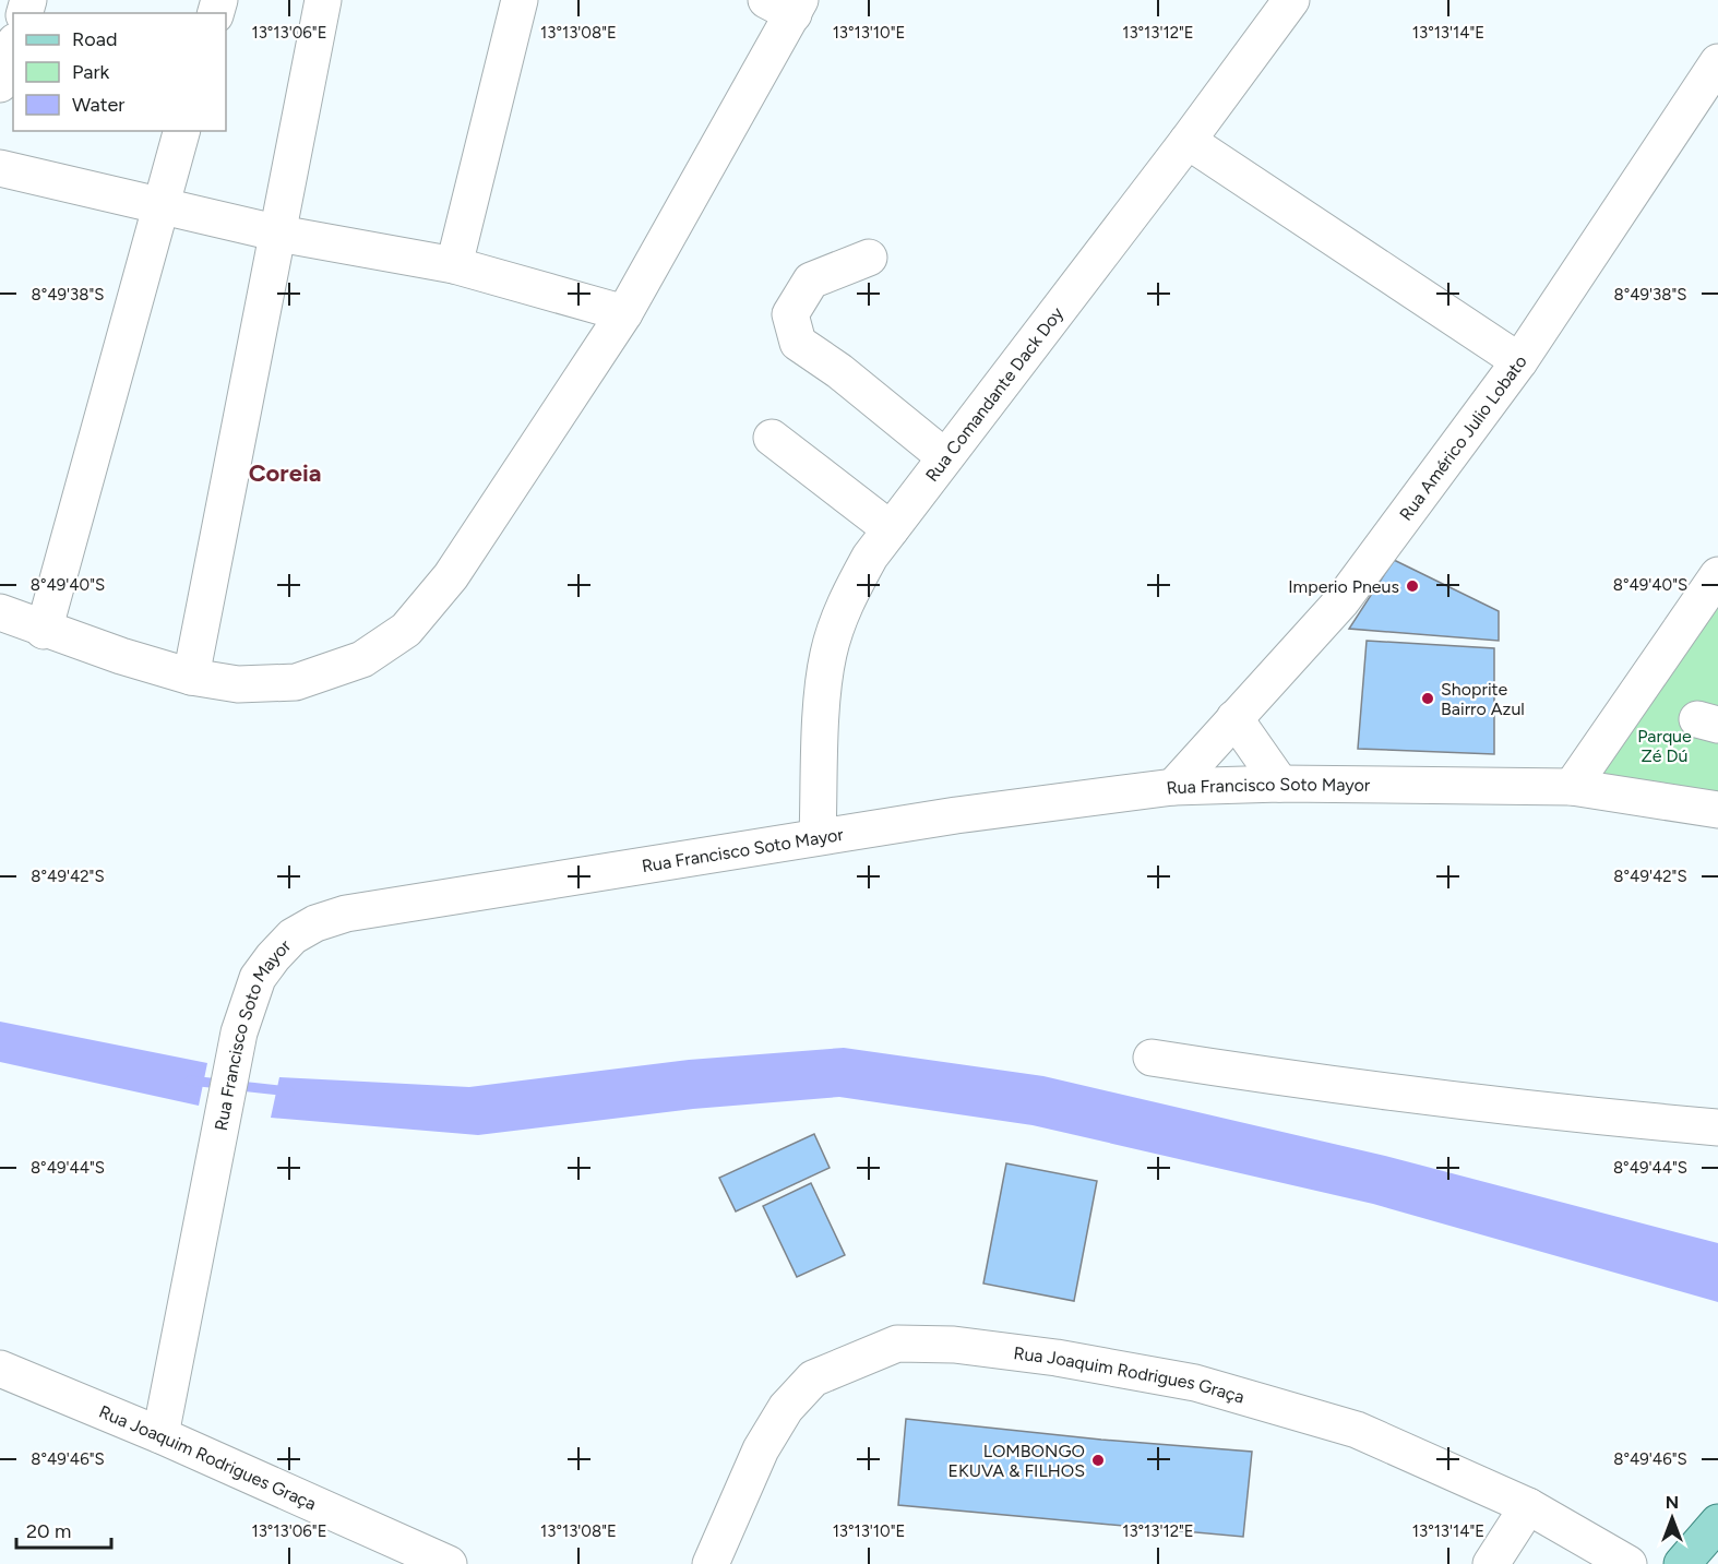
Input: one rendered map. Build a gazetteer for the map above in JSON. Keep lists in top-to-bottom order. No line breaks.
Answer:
{"streets":{"street":["Rua Comandante Dack Doy","Rua Américo Julio Lobato","Rua Francisco Soto Mayor","Rua Joaquim Rodrigues Graça"]},"crossings":[["Rua Comandante Dack Doy","Rua Francisco Soto Mayor"],["Rua Américo Julio Lobato","Rua Francisco Soto Mayor"],["Rua Francisco Soto Mayor","Rua Joaquim Rodrigues Graça"]],"districts":["Coreia"],"parks":["Parque Zé Dú"],"places":["Imperio Pneus","Shoprite Bairro Azul","LOMBONGO EKUVA & FILHOS"],"legend":["Road","Park","Water"],"scale_bar":"20 m","north":"top","coordinates":["13°13'06\"E","13°13'08\"E","13°13'10\"E","13°13'12\"E","13°13'14\"E","8°49'38\"S","8°49'40\"S","8°49'42\"S","8°49'44\"S","8°49'46\"S"]}
